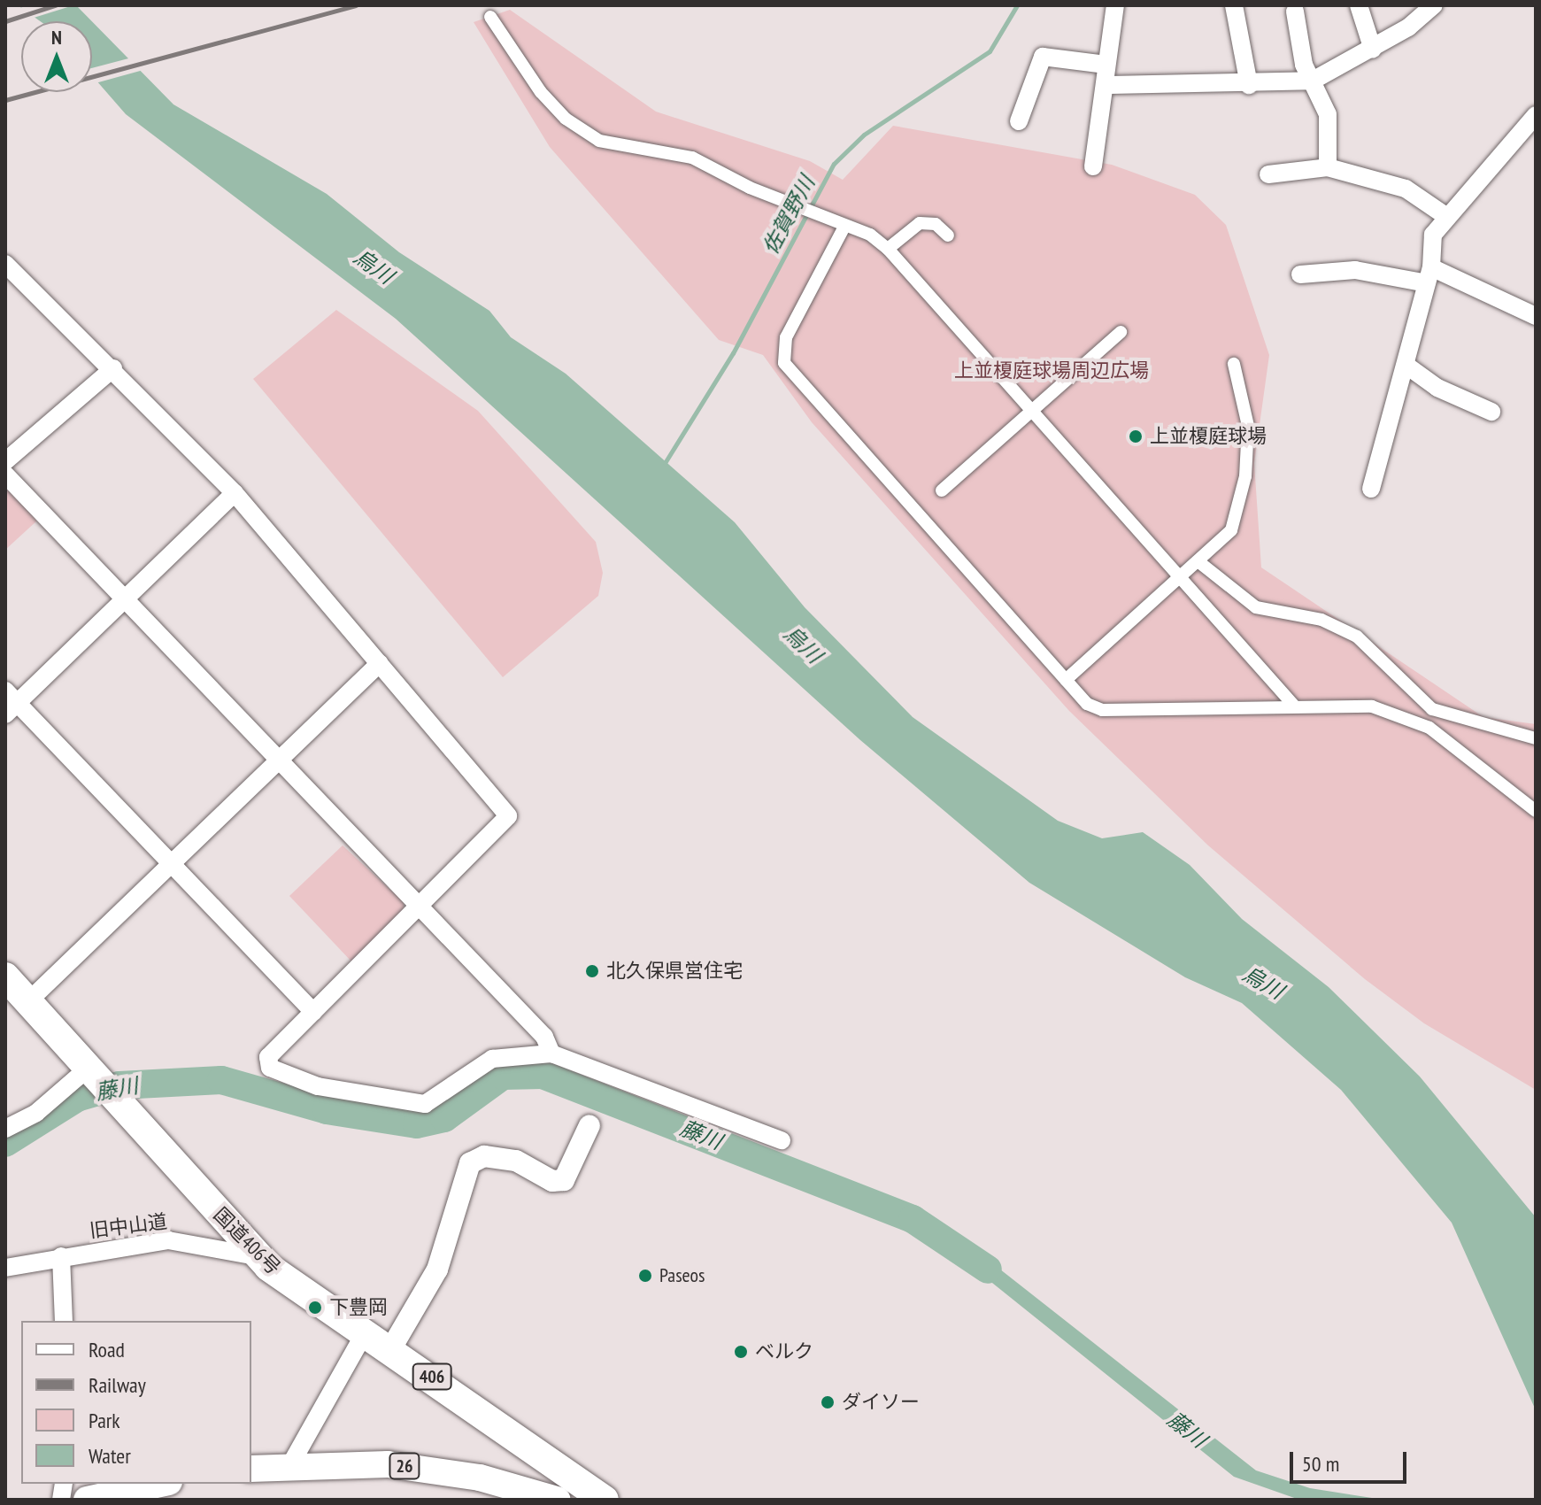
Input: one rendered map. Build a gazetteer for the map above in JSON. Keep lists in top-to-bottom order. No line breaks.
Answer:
{"streets":{"highway":["国道406号","406"],"main road":["26"],"street":["旧中山道"]},"crossings":[["旧中山道","国道406号"]],"water":["佐賀野川","烏川","藤川"],"parks":["上並榎庭球場周辺広場"],"places":["上並榎庭球場","北久保県営住宅","Paseos","下豊岡","ベルク","ダイソー"],"legend":["Road","Railway","Park","Water"],"scale_bar":"50 m","north":"top"}
